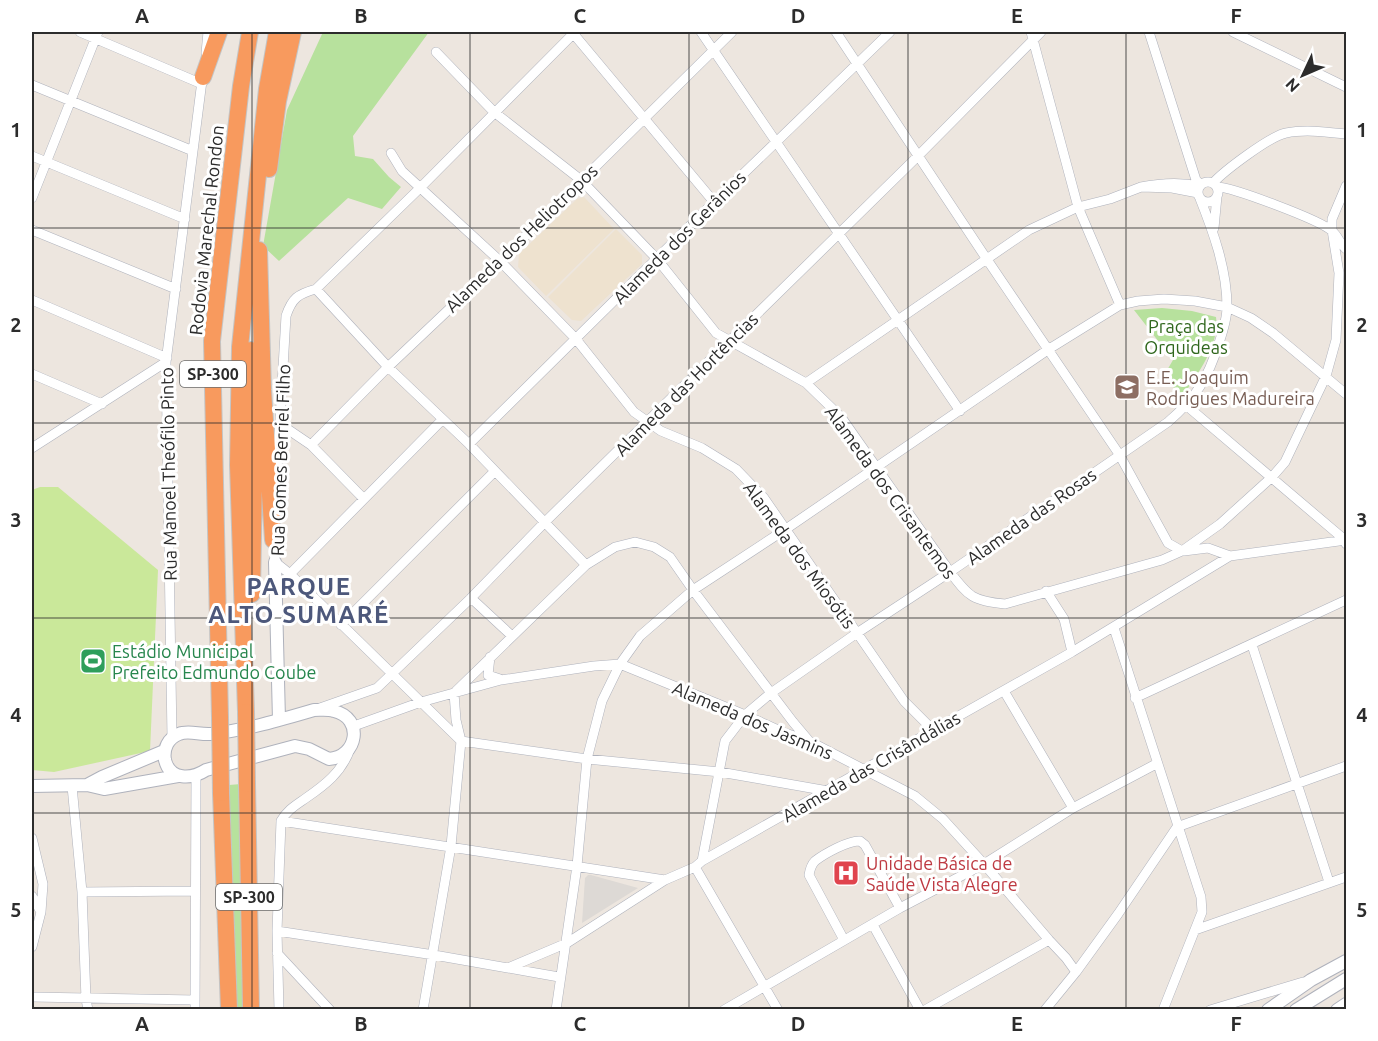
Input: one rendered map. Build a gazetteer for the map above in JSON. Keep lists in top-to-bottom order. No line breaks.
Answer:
{"streets":{"highway":["Rodovia Marechal Rondon","SP-300"],"street":["Alameda dos Gerânios","Alameda dos Heliotropos","Alameda das Hortências","Rua Gomes Berriel Filho","Rua Manoel Theófilo Pinto","Alameda dos Crisantemos","Alameda das Rosas","Alameda dos Miosótis","Alameda dos Jasmins","Alameda das Crisândálias"]},"crossings":[["Alameda dos Gerânios","Alameda dos Crisantemos"],["Alameda dos Gerânios","Alameda dos Miosótis"],["Alameda dos Heliotropos","Alameda dos Crisantemos"],["Alameda dos Heliotropos","Alameda dos Miosótis"],["Alameda das Hortências","Alameda dos Crisantemos"],["Alameda das Hortências","Alameda dos Miosótis"],["Rua Gomes Berriel Filho","Alameda dos Crisantemos"],["Rua Gomes Berriel Filho","Alameda dos Miosótis"],["Alameda dos Crisantemos","Alameda das Rosas"],["Alameda das Rosas","Alameda dos Miosótis"],["Alameda das Rosas","Alameda dos Jasmins"],["Alameda das Rosas","Alameda das Crisândálias"],["Alameda dos Miosótis","Alameda das Crisândálias"],["Alameda dos Jasmins","Alameda das Crisândálias"]],"districts":["PARQUE ALTO SUMARÉ"],"parks":["Praça das Orquideas"],"places":{"school or university":["E.E. Joaquim Rodrigues Madureira"],"sports":["Estádio Municipal Prefeito Edmundo Coube"],"hospital":["Unidade Básica de Saúde Vista Alegre"]},"north":"bottom left","grid":{"columns":["A","B","C","D","E","F"],"rows":["1","2","3","4","5"]}}
